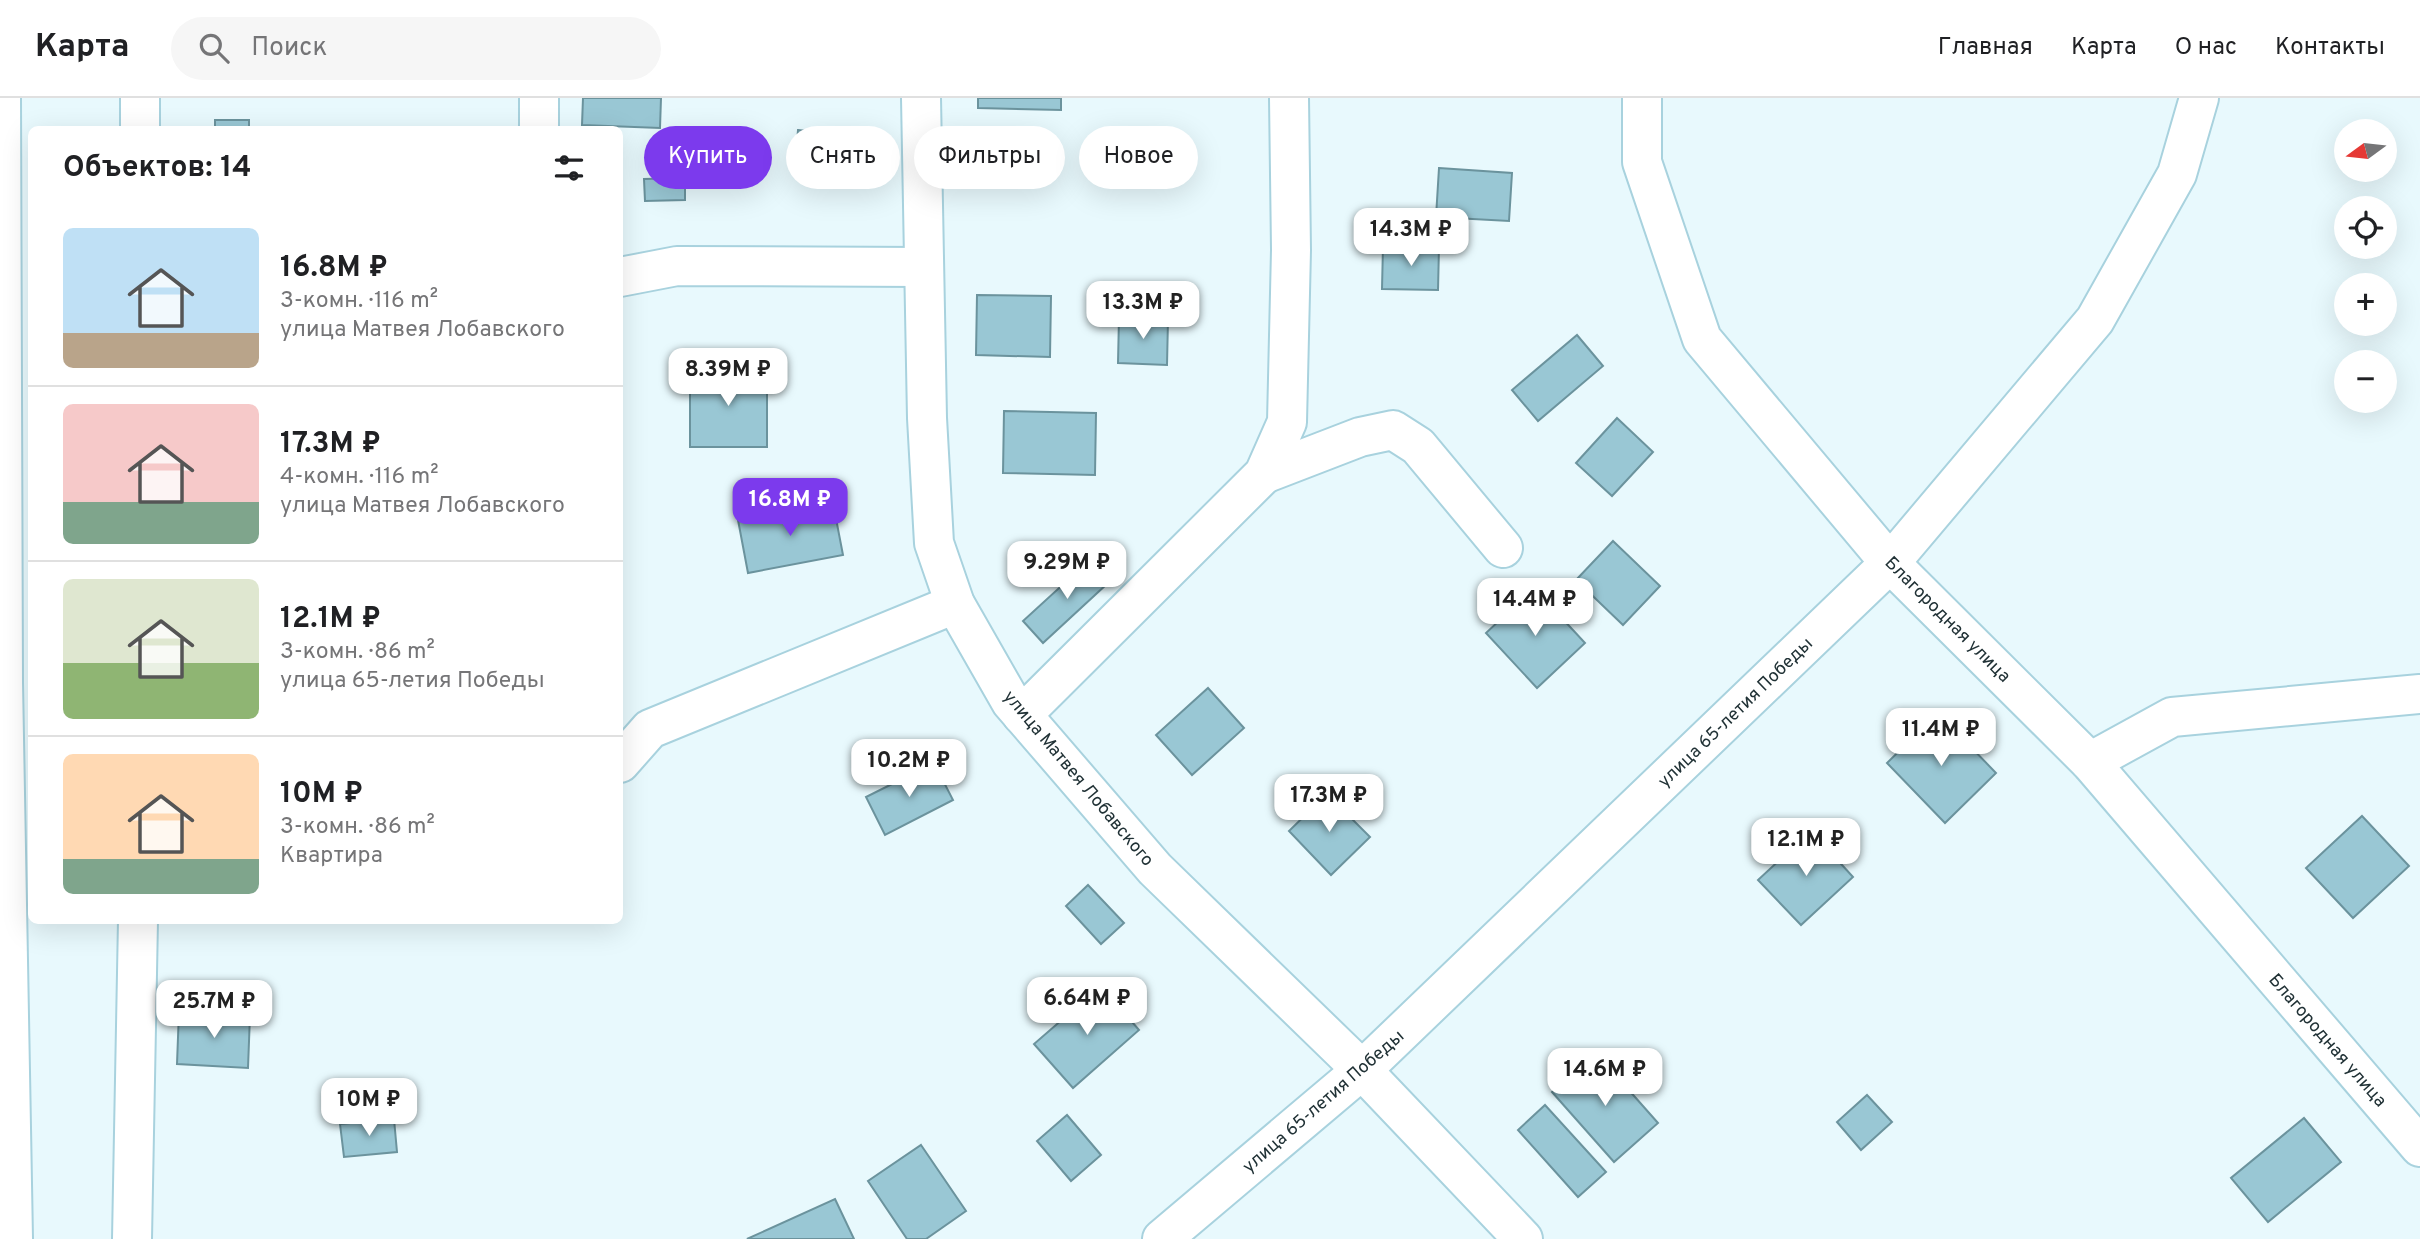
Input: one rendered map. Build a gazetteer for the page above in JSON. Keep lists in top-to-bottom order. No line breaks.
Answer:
{"streets":{"street":["Благородная улица","улица 65-летия Победы","улица Матвея Лобавского"]},"crossings":[["Благородная улица","улица 65-летия Победы"],["улица 65-летия Победы","улица Матвея Лобавского"]],"north":"left","page":{"header":"Карта","search":"Поиск","nav":["Главная","Карта","О нас","Контакты"],"map_buttons":["+","−"],"chip":["Купить","Снять","Фильтры","Новое"],"heading":"Объектов: 14","price":["14.3M ₽","13.3M ₽","8.39M ₽","16.8M ₽","9.29M ₽","14.4M ₽","11.4M ₽","10.2M ₽","17.3M ₽","12.1M ₽","6.64M ₽","25.7M ₽","14.6M ₽","10M ₽"],"list":[{"name":"16.8M ₽","note":"3-комн. · 116 m² · улица Матвея Лобавского"},{"name":"17.3M ₽","note":"4-комн. · 116 m² · улица Матвея Лобавского"},{"name":"12.1M ₽","note":"3-комн. · 86 m² · улица 65-летия Победы"},{"name":"10M ₽","note":"3-комн. · 86 m² · Квартира"}]}}
